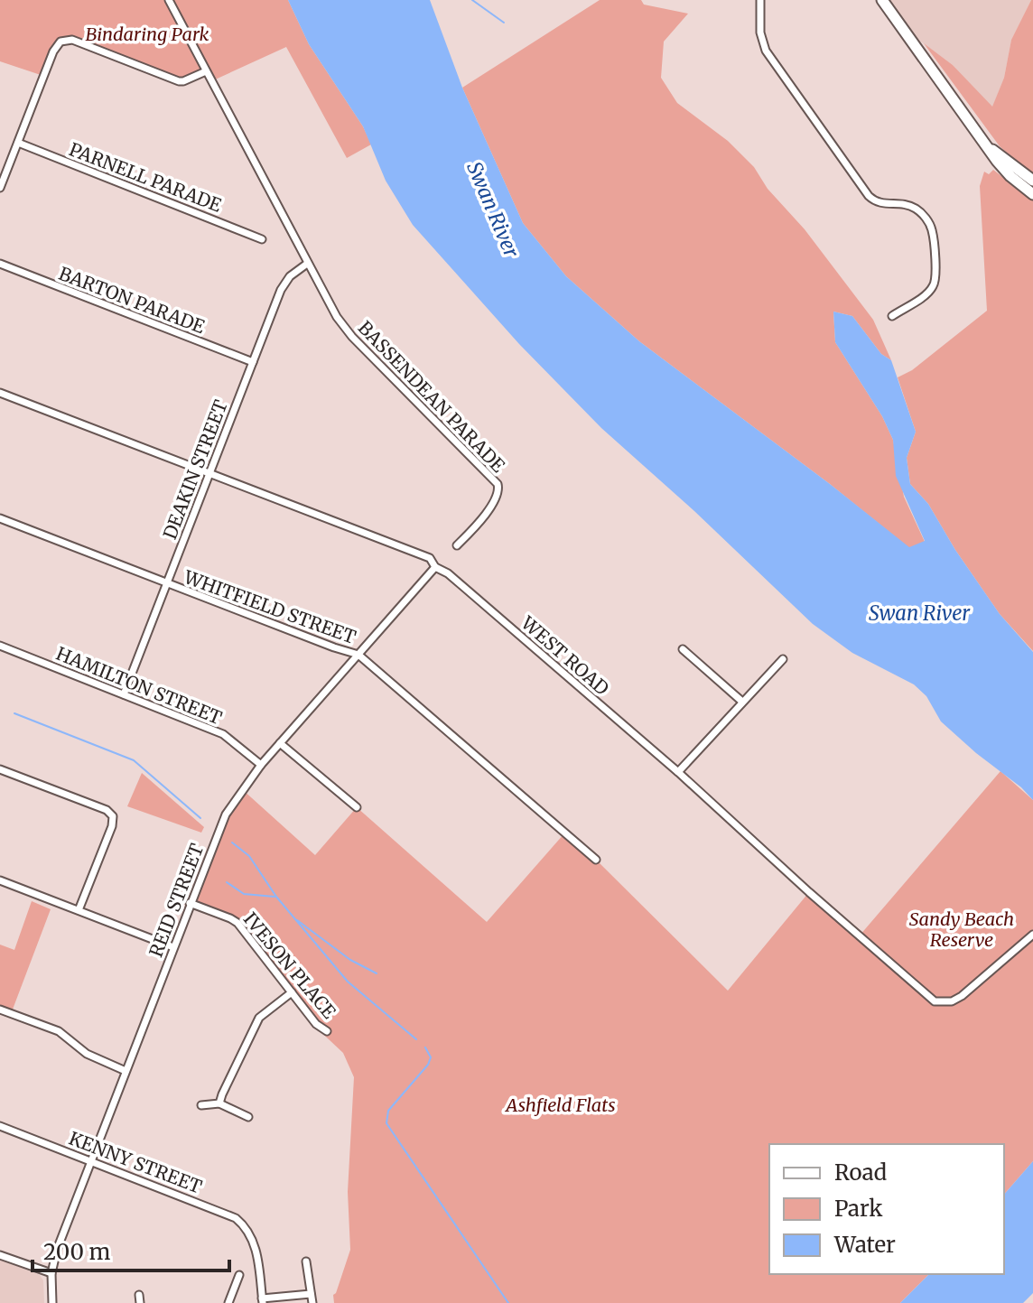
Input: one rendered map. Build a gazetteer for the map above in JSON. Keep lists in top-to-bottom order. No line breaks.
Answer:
{"streets":{"street":["PARNELL PARADE","BARTON PARADE","BASSENDEAN PARADE","DEAKIN STREET","WHITFIELD STREET","WEST ROAD","HAMILTON STREET","REID STREET","IVESON PLACE","KENNY STREET"]},"crossings":[["BARTON PARADE","DEAKIN STREET"],["BASSENDEAN PARADE","DEAKIN STREET"],["DEAKIN STREET","WHITFIELD STREET"],["DEAKIN STREET","WEST ROAD"],["DEAKIN STREET","HAMILTON STREET"],["WHITFIELD STREET","REID STREET"],["WEST ROAD","REID STREET"],["HAMILTON STREET","REID STREET"],["REID STREET","IVESON PLACE"],["REID STREET","KENNY STREET"]],"water":["Swan River"],"parks":["Bindaring Park","Sandy Beach Reserve","Ashfield Flats"],"legend":["Road","Park","Water"],"scale_bar":"200 m"}
